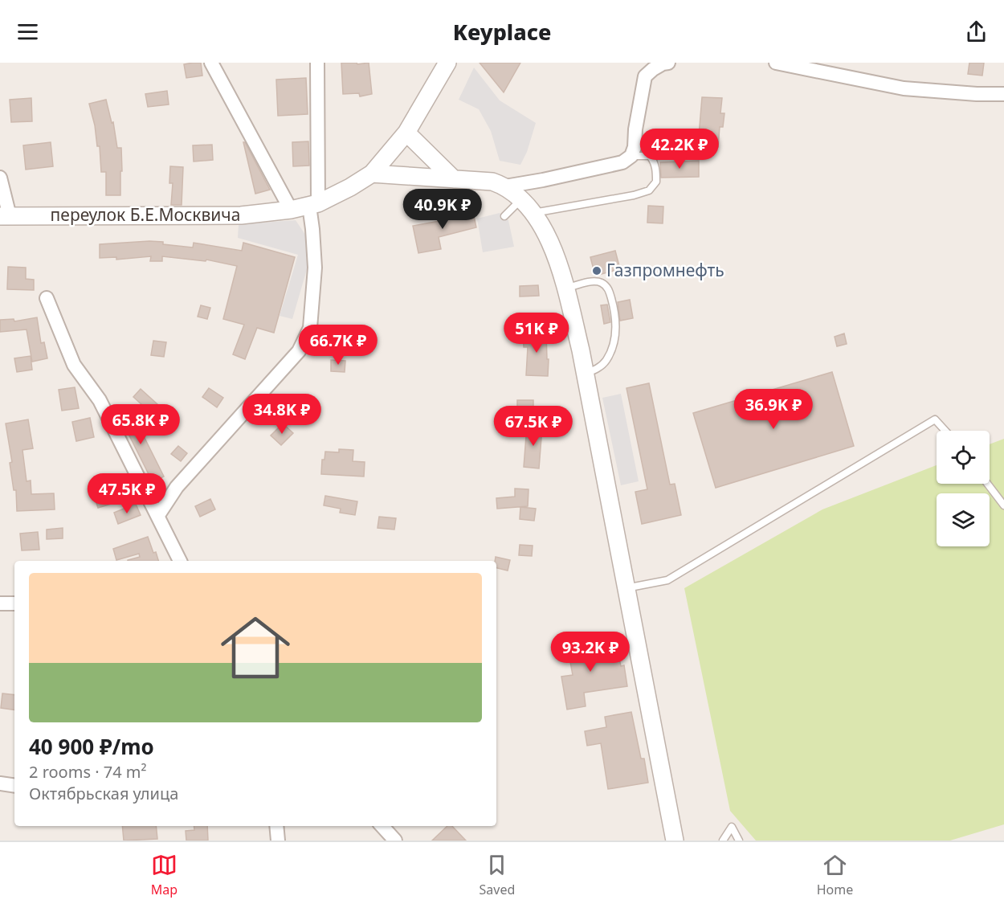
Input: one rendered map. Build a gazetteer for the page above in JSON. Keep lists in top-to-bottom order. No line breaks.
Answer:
{"streets":{"street":["переулок Б.Е.Москвича"]},"places":["Газпромнефть"],"page":{"header":"Keyplace","price":["42.2K ₽","40.9K ₽","51K ₽","66.7K ₽","36.9K ₽","34.8K ₽","65.8K ₽","67.5K ₽","47.5K ₽","93.2K ₽"],"list":[{"name":"40 900 ₽/mo","note":"2 rooms · 74 m² · Октябрьская улица"}],"tabs":["Map","Saved","Home"]}}
